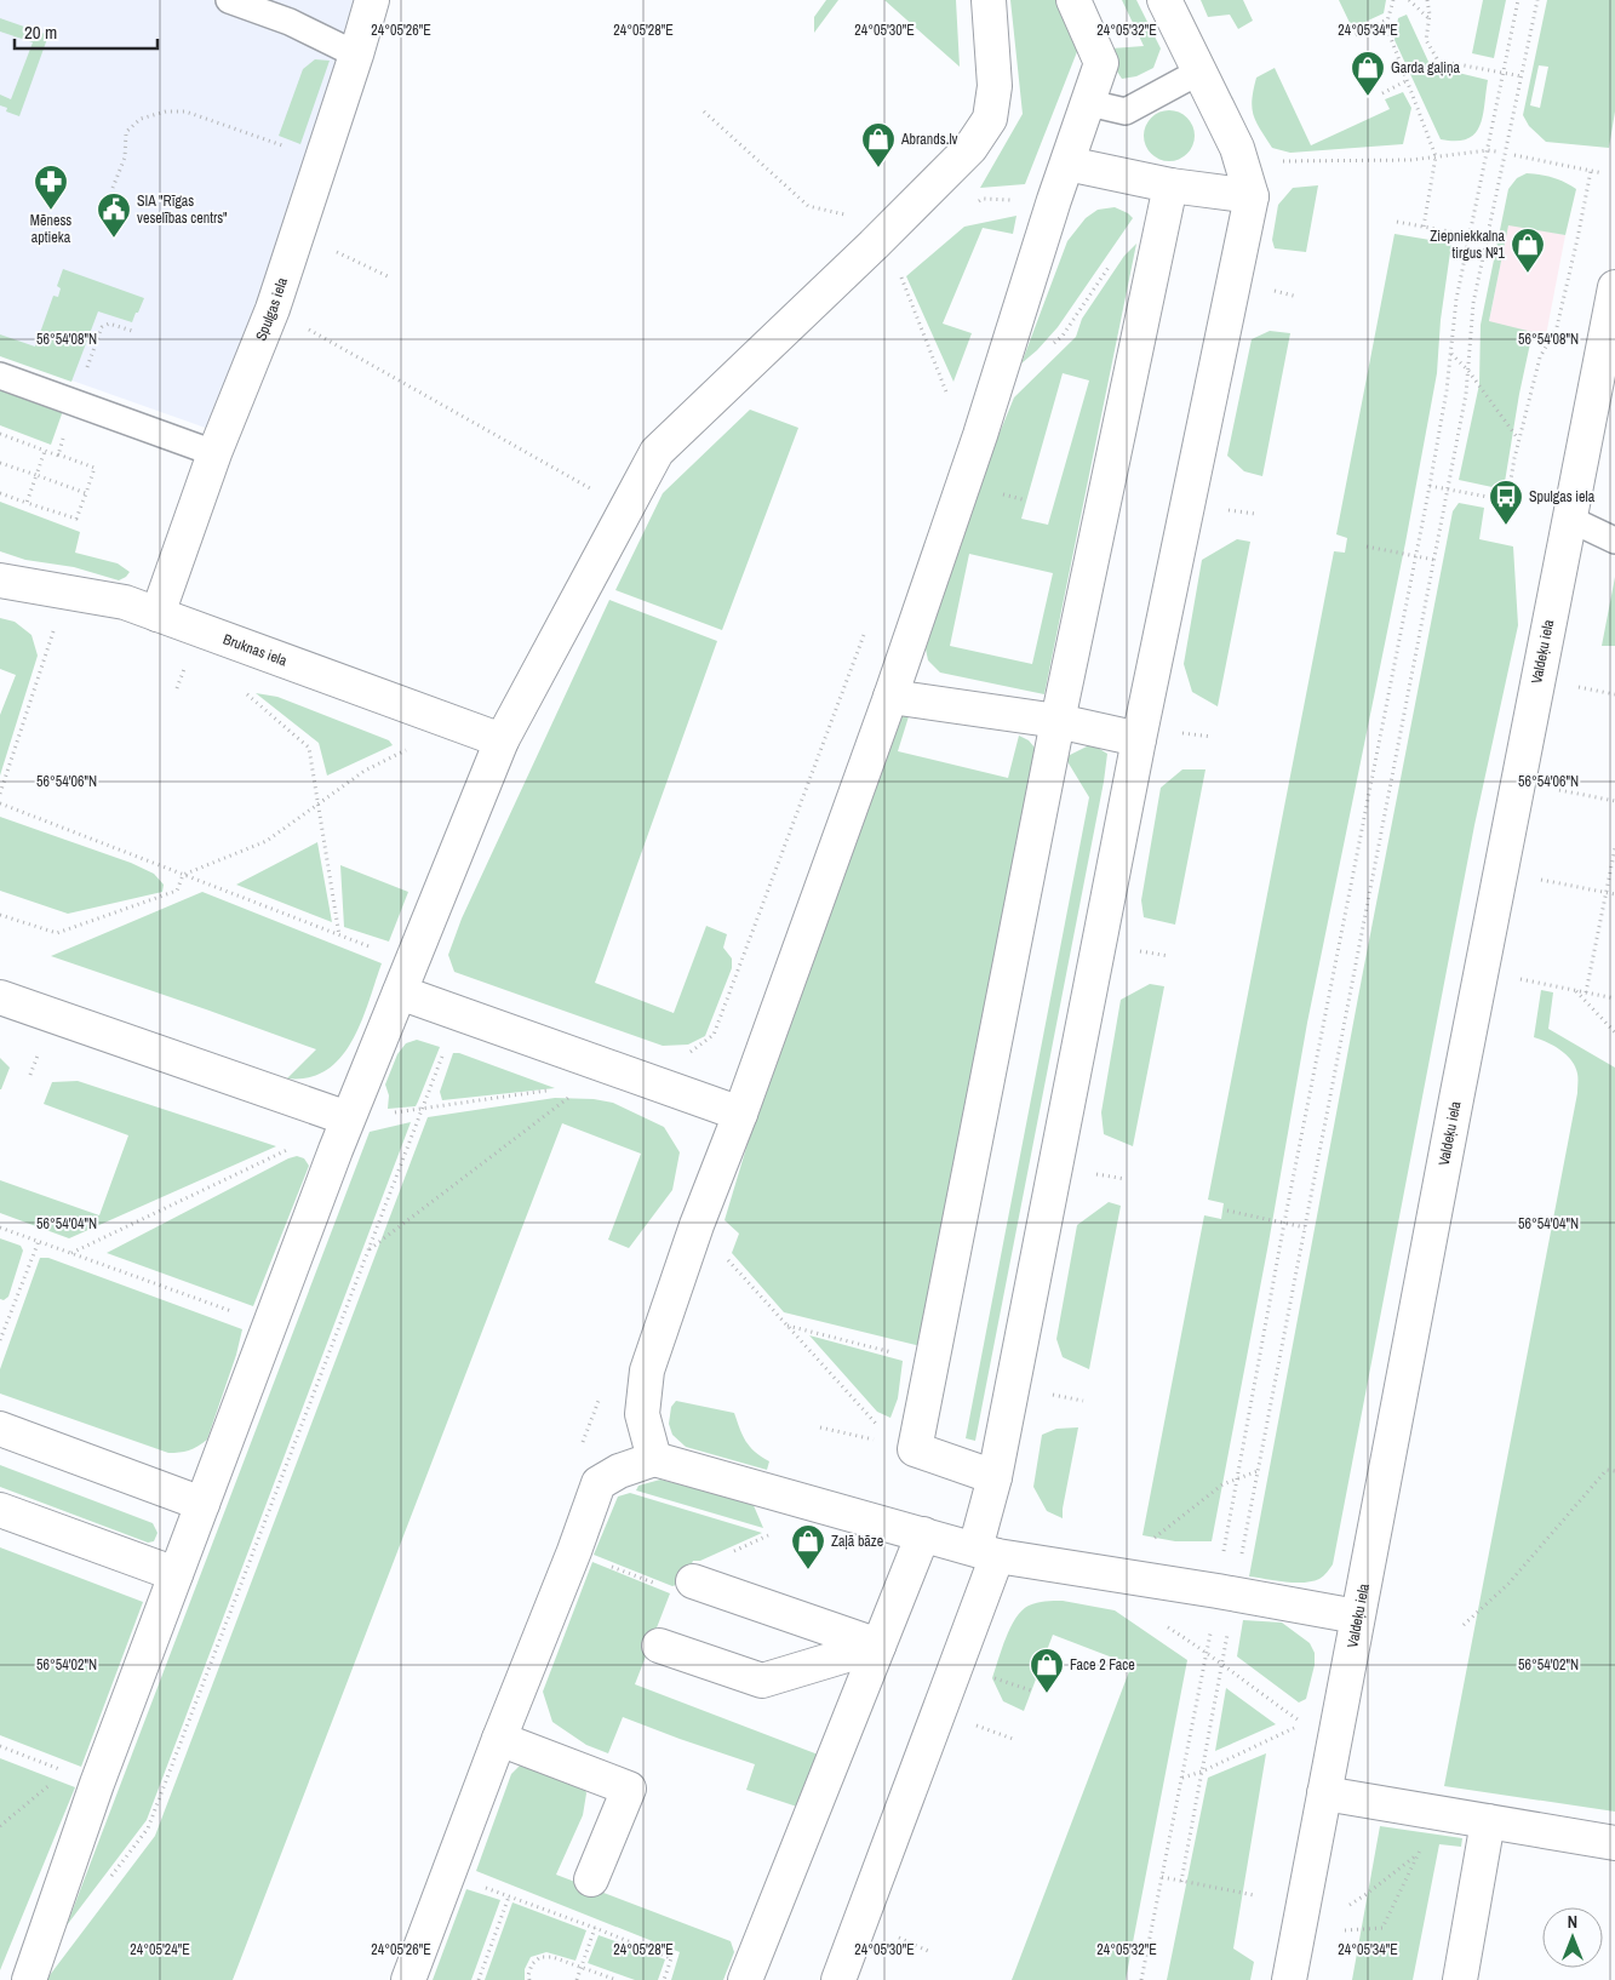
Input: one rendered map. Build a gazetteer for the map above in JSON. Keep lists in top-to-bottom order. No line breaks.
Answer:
{"streets":{"street":["Spulgas iela","Bruknas iela","Valdeķu iela"]},"crossings":[["Spulgas iela","Bruknas iela"]],"places":{"shop":["Garda gaļiņa","Abrands.lv","Ziepniekkalna tirgus №1","Zaļā bāze","Face 2 Face"],"pharmacy":["Mēness aptieka"],"public building":["SIA \"Rīgas veselības centrs\""],"bus stop":["Spulgas iela"]},"scale_bar":"20 m","north":"top","coordinates":["24°05'26\"E","24°05'28\"E","24°05'30\"E","24°05'32\"E","24°05'34\"E","56°54'08\"N","56°54'06\"N","56°54'04\"N","56°54'02\"N","24°05'24\"E"]}
